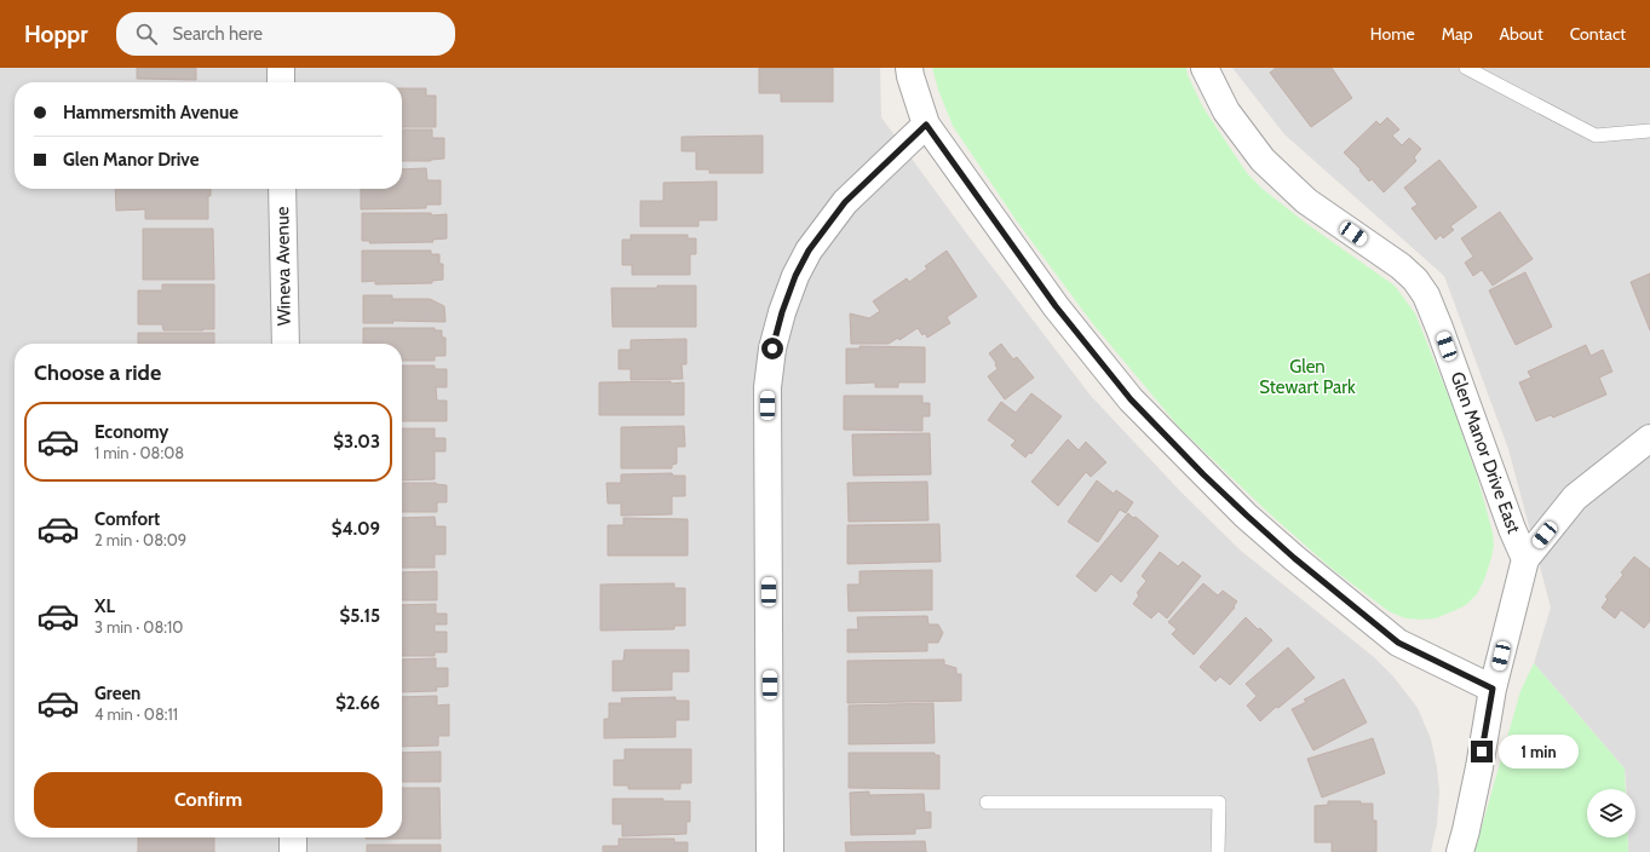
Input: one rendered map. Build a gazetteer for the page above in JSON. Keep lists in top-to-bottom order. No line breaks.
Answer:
{"streets":{"street":["Wineva Avenue","Glen Manor Drive East"]},"parks":["Glen Stewart Park"],"page":{"header":"Hoppr","search":"Search here","nav":["Home","Map","About","Contact"],"banner":["Hammersmith Avenue","Glen Manor Drive"],"heading":"Choose a ride","list":[{"name":"Economy","note":"1 min · 08:08","value":"$3.03"},{"name":"Comfort","note":"2 min · 08:09","value":"$4.09"},{"name":"XL","note":"3 min · 08:10","value":"$5.15"},{"name":"Green","note":"4 min · 08:11","value":"$2.66"}],"bubble":"1 min","buttons":"Confirm"}}
